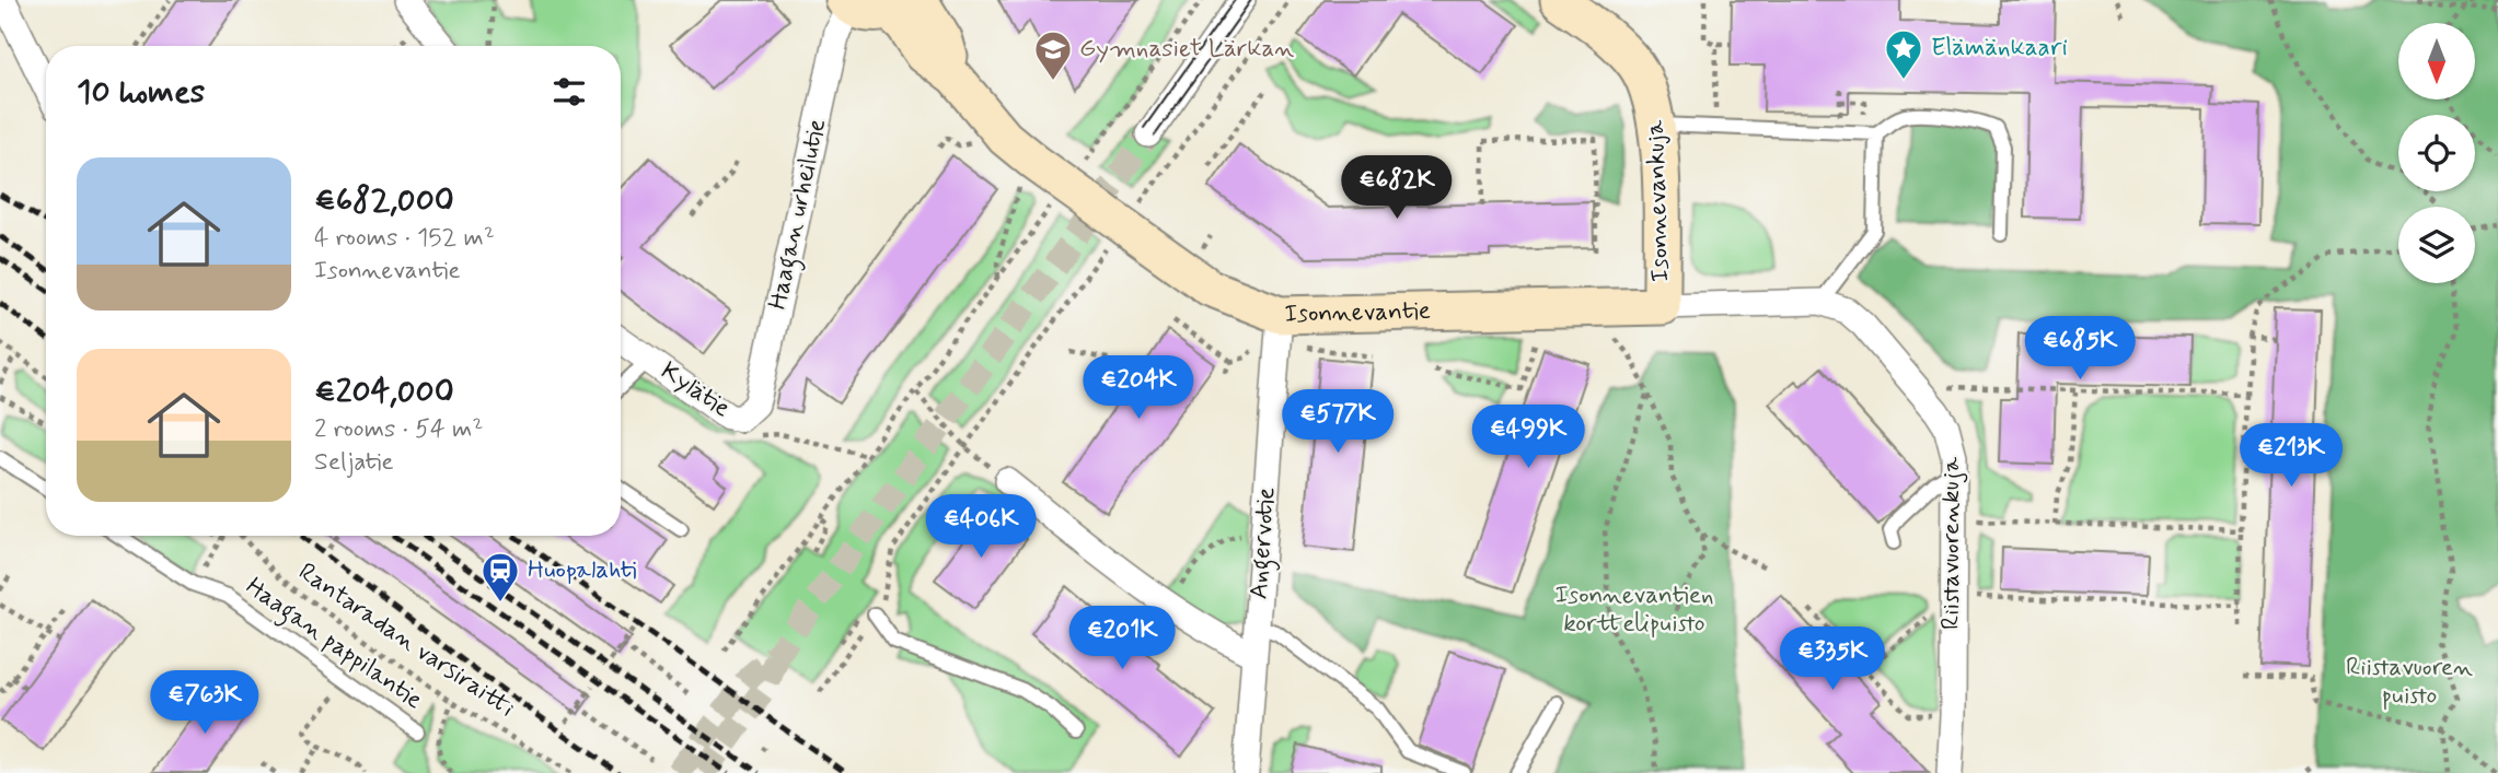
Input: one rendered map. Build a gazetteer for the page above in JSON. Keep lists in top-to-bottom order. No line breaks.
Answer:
{"streets":{"street":["Isonnevankuja","Haagan urheilutie","Isonnevantie","Kylätie","Angervotie","Riistavuorenkuja"],"lane":["Haagan pappilantie"],"path":["Rantaradan varsiraitti"]},"crossings":[["Isonnevankuja","Isonnevantie"],["Haagan urheilutie","Kylätie"],["Isonnevantie","Angervotie"],["Isonnevantie","Riistavuorenkuja"]],"parks":["Isonnevantien korttelipuisto","Riistavuoren puisto"],"places":{"place":["Elämänkaari"],"school or university":["Gymnasiet Lärkan"],"station":["Huopalahti"]},"north":"bottom","page":{"heading":"10 homes","list":[{"name":"€682,000","note":"4 rooms · 152 m² · Isonnevantie"},{"name":"€204,000","note":"2 rooms · 54 m² · Seljatie"}],"price":["€682K","€685K","€204K","€577K","€499K","€213K","€406K","€201K","€335K","€763K"]}}
